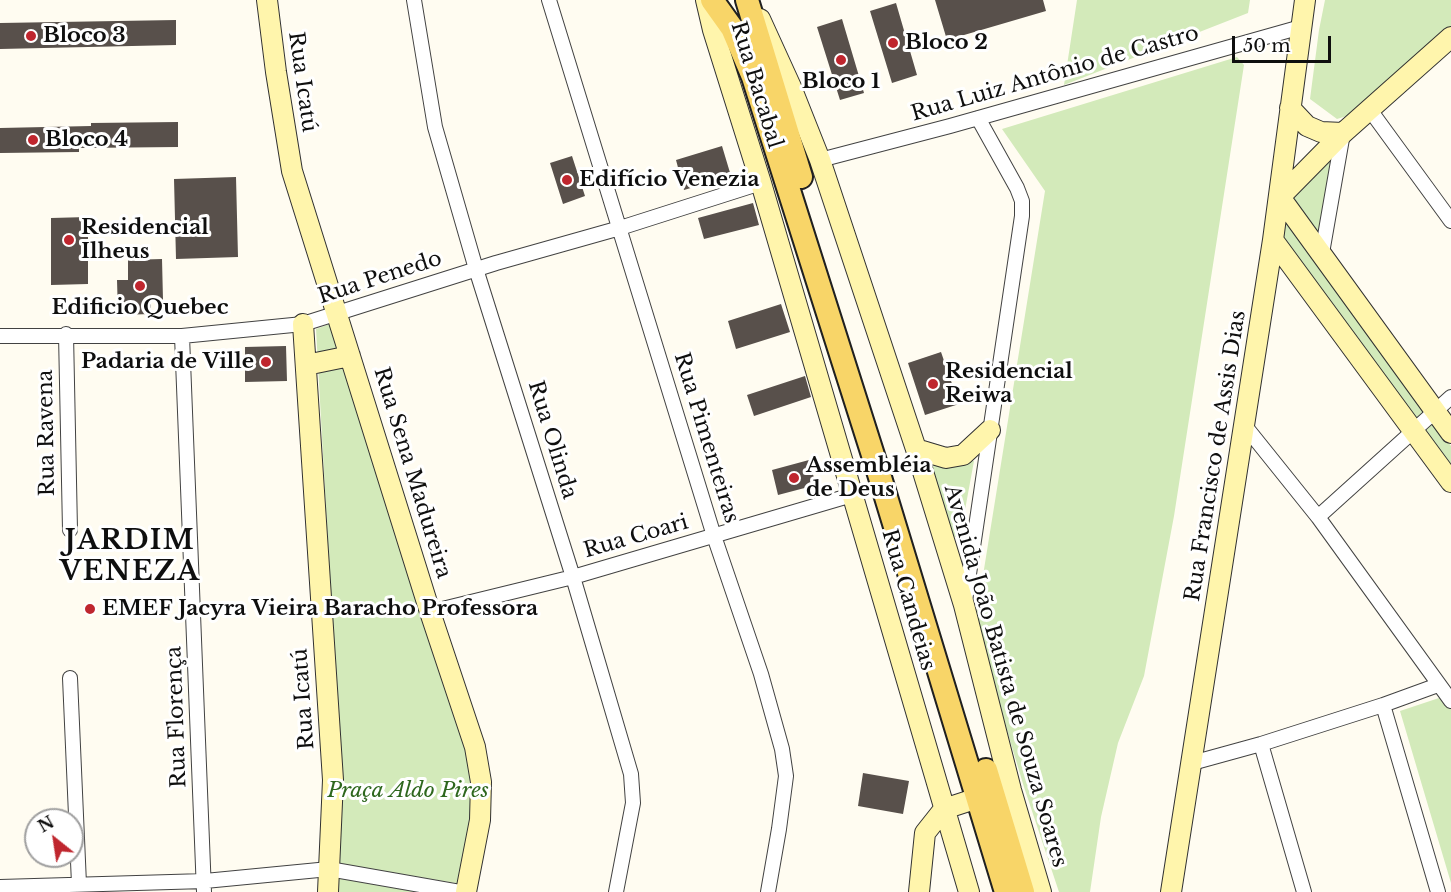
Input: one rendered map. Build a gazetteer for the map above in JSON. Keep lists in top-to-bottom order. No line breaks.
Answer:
{"streets":{"street":["Rua Luiz Antônio de Castro","Rua Icatú","Rua Bacabal","Rua Penedo","Rua Ravena","Rua Pimenteiras","Rua Olinda","Rua Francisco de Assis Dias","Rua Sena Madureira","Rua Coari","Rua Candeias","Avenida João Batista de Souza Soares","Rua Florença"]},"crossings":[["Rua Luiz Antônio de Castro","Rua Francisco de Assis Dias"],["Rua Luiz Antônio de Castro","Avenida João Batista de Souza Soares"],["Rua Icatú","Rua Penedo"],["Rua Icatú","Rua Sena Madureira"],["Rua Bacabal","Rua Penedo"],["Rua Bacabal","Rua Candeias"],["Rua Penedo","Rua Ravena"],["Rua Penedo","Rua Pimenteiras"],["Rua Penedo","Rua Olinda"],["Rua Penedo","Rua Sena Madureira"],["Rua Penedo","Rua Candeias"],["Rua Penedo","Rua Florença"],["Rua Pimenteiras","Rua Coari"],["Rua Olinda","Rua Coari"],["Rua Sena Madureira","Rua Coari"],["Rua Coari","Rua Candeias"]],"districts":["JARDIM VENEZA"],"parks":["Praça Aldo Pires"],"places":["Bloco 3","Bloco 2","Bloco 1","Bloco 4","Edifício Venezia","Residencial Ilheus","Edificio Quebec","Padaria de Ville","Residencial Reiwa","Assembléia de Deus","EMEF Jacyra Vieira Baracho Professora"],"scale_bar":"50 m","north":"top left"}
